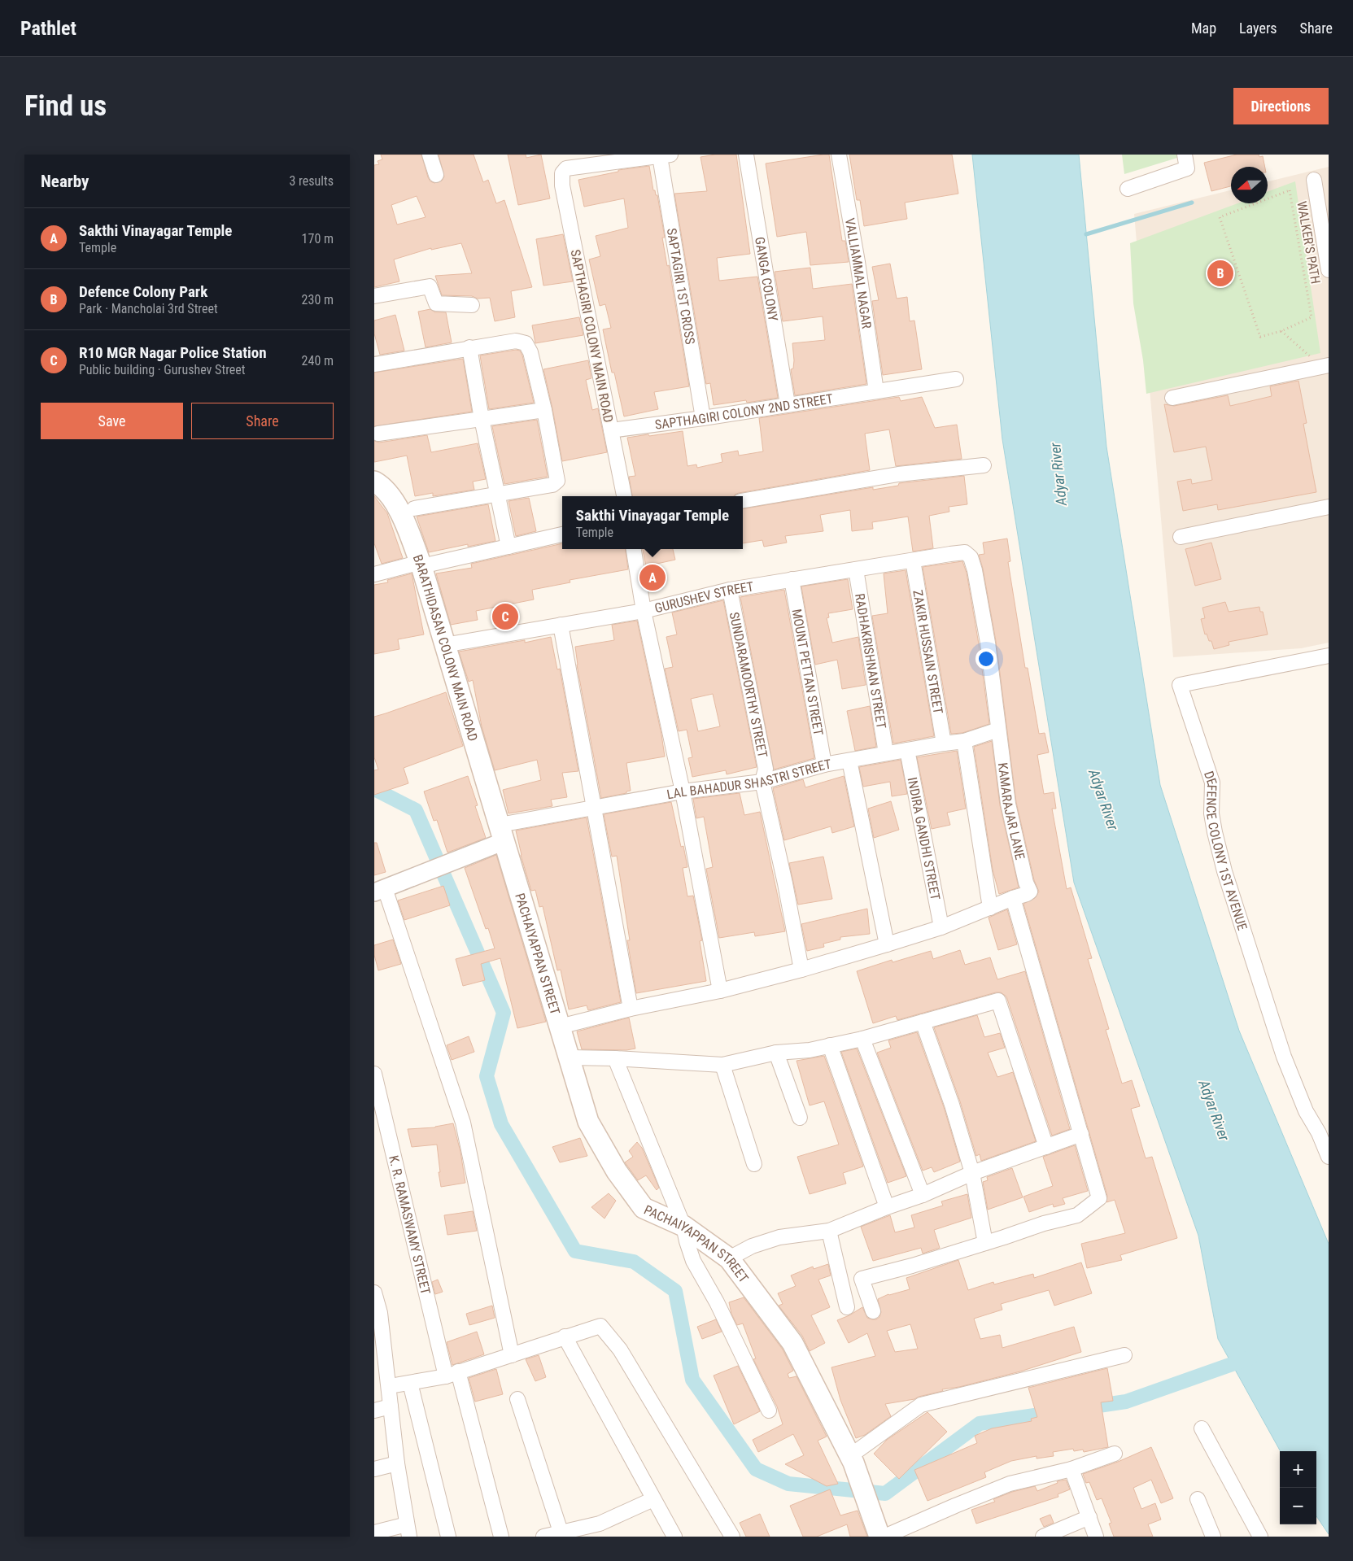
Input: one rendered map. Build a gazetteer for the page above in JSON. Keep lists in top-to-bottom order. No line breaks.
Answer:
{"streets":{"main road":["BARATHIDASAN COLONY MAIN ROAD","PACHAIYAPPAN STREET"],"street":["VALLIAMMAL NAGAR","GANGA COLONY","SAPTAGIRI 1ST CROSS","SAPTHAGIRI COLONY MAIN ROAD","SAPTHAGIRI COLONY 2ND STREET","GURUSHEV STREET","ZAKIR HUSSAIN STREET","RADHAKRISHNAN STREET","MOUNT PETTAN STREET","SUNDARAMOORTHY STREET","LAL BAHADUR SHASTRI STREET","KAMARAJAR LANE","INDIRA GANDHI STREET","DEFENCE COLONY 1ST AVENUE","K. R. RAMASWAMY STREET"],"path":["WALKER'S PATH"]},"crossings":[["VALLIAMMAL NAGAR","SAPTHAGIRI COLONY 2ND STREET"],["GANGA COLONY","SAPTHAGIRI COLONY 2ND STREET"],["SAPTAGIRI 1ST CROSS","SAPTHAGIRI COLONY 2ND STREET"],["SAPTHAGIRI COLONY MAIN ROAD","SAPTHAGIRI COLONY 2ND STREET"],["GURUSHEV STREET","BARATHIDASAN COLONY MAIN ROAD"],["GURUSHEV STREET","ZAKIR HUSSAIN STREET"],["GURUSHEV STREET","RADHAKRISHNAN STREET"],["GURUSHEV STREET","MOUNT PETTAN STREET"],["GURUSHEV STREET","SUNDARAMOORTHY STREET"],["GURUSHEV STREET","KAMARAJAR LANE"],["BARATHIDASAN COLONY MAIN ROAD","LAL BAHADUR SHASTRI STREET"],["BARATHIDASAN COLONY MAIN ROAD","PACHAIYAPPAN STREET"],["ZAKIR HUSSAIN STREET","LAL BAHADUR SHASTRI STREET"],["RADHAKRISHNAN STREET","LAL BAHADUR SHASTRI STREET"],["MOUNT PETTAN STREET","LAL BAHADUR SHASTRI STREET"],["SUNDARAMOORTHY STREET","LAL BAHADUR SHASTRI STREET"],["LAL BAHADUR SHASTRI STREET","KAMARAJAR LANE"],["LAL BAHADUR SHASTRI STREET","INDIRA GANDHI STREET"],["LAL BAHADUR SHASTRI STREET","PACHAIYAPPAN STREET"]],"water":["Adyar River"],"north":"left","page":{"header":"Pathlet","nav":["Map","Layers","Share"],"buttons":["Directions",["Save","Share"]],"title":"Find us","heading":["Nearby","3 results"],"list":[{"mark":"A","name":"Sakthi Vinayagar Temple","note":"Temple","value":"170 m"},{"mark":"B","name":"Defence Colony Park","note":"Park · Mancholai 3rd Street","value":"230 m"},{"mark":"C","name":"R10 MGR Nagar Police Station","note":"Public building · Gurushev Street","value":"240 m"}],"pins":["B","A","C"],"popup":["Sakthi Vinayagar Temple","Temple"],"map_buttons":["+","−"]}}
